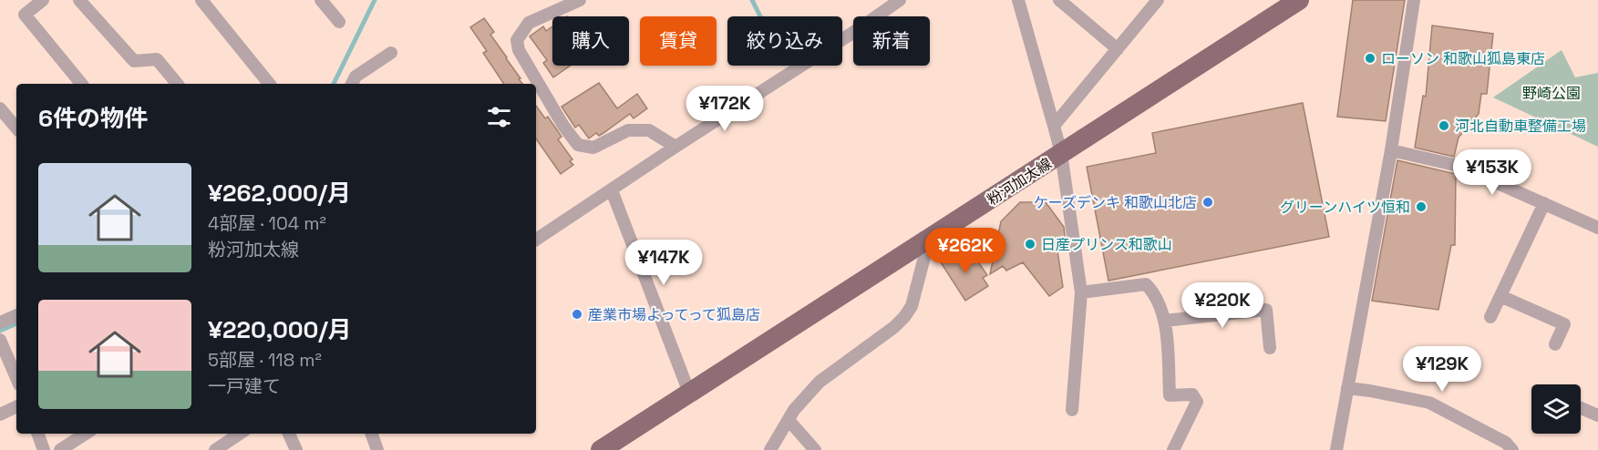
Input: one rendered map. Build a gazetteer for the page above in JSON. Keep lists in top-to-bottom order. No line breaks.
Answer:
{"streets":{"main road":["粉河加太線"]},"parks":["野崎公園"],"places":["ローソン 和歌山狐島東店","河北自動車整備工場","ケーズデンキ 和歌山北店","グリーンハイツ恒和","日産プリンス和歌山","産業市場よってって狐島店"],"page":{"chip":["購入","賃貸","絞り込み","新着"],"heading":"6件の物件","price":["¥172K","¥153K","¥262K","¥147K","¥220K","¥129K"],"list":[{"name":"¥262,000/月","note":"4部屋 · 104 m² · 粉河加太線"},{"name":"¥220,000/月","note":"5部屋 · 118 m² · 一戸建て"}]}}
